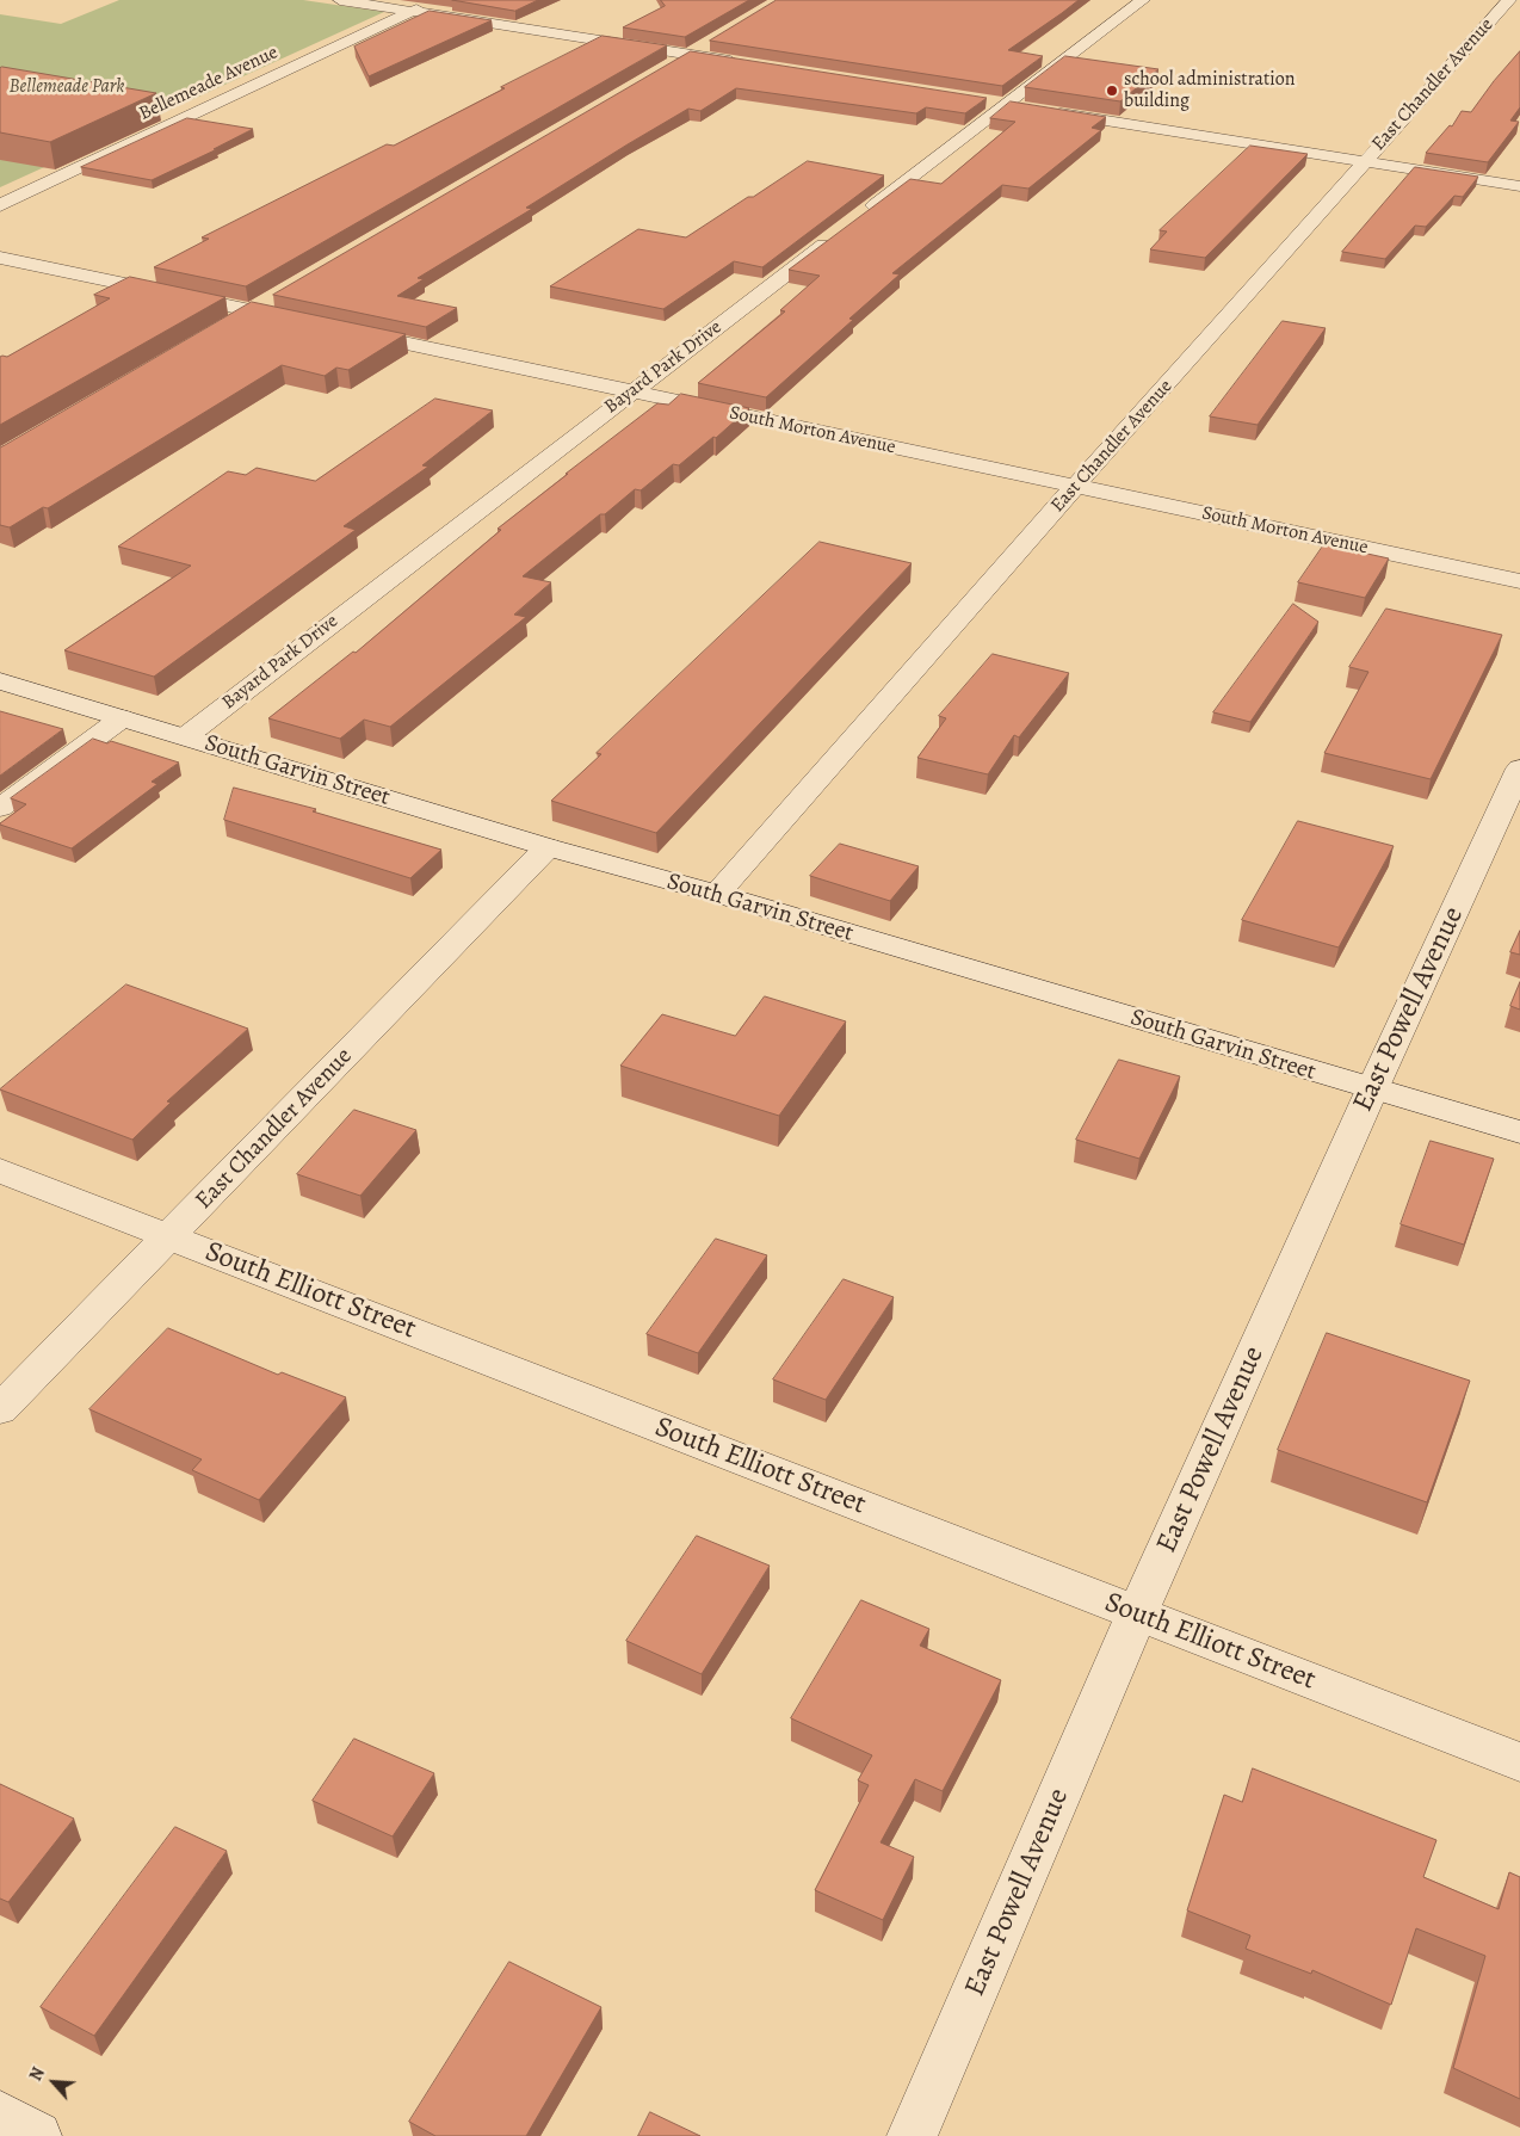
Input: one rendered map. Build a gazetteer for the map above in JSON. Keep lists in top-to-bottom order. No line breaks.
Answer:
{"streets":{"street":["Bellemeade Avenue","East Chandler Avenue","Bayard Park Drive","South Morton Avenue","South Garvin Street","East Powell Avenue","South Elliott Street"]},"crossings":[["East Chandler Avenue","South Morton Avenue"],["East Chandler Avenue","South Garvin Street"],["East Chandler Avenue","South Elliott Street"],["Bayard Park Drive","South Morton Avenue"],["Bayard Park Drive","South Garvin Street"],["South Garvin Street","East Powell Avenue"],["East Powell Avenue","South Elliott Street"]],"parks":["Bellemeade Park"],"places":["school administration building"],"north":"top left"}
